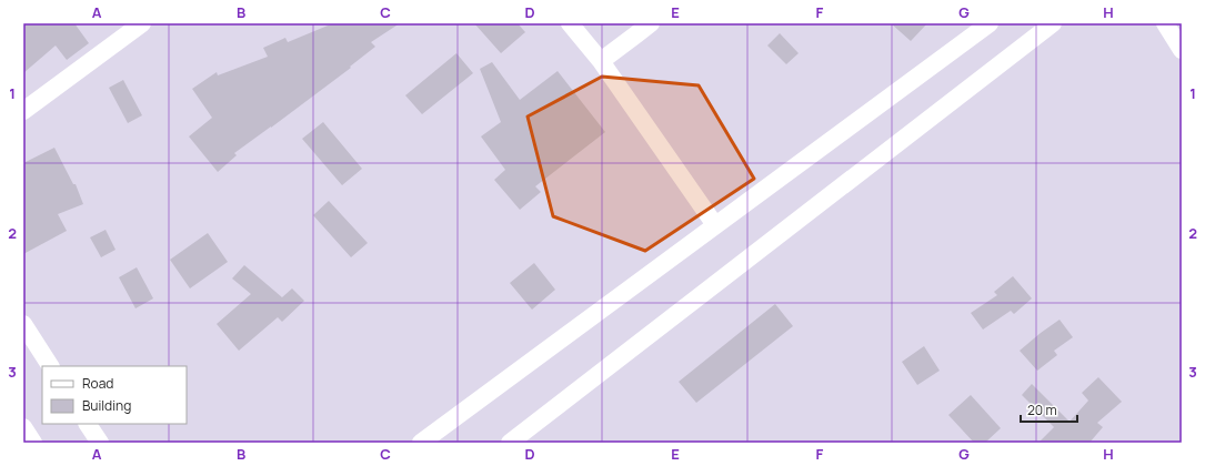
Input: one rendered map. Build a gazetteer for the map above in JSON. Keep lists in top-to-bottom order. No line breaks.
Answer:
{"legend":["Road","Building"],"scale_bar":"20 m","grid":{"columns":["A","B","C","D","E","F","G","H"],"rows":["1","2","3"]}}
